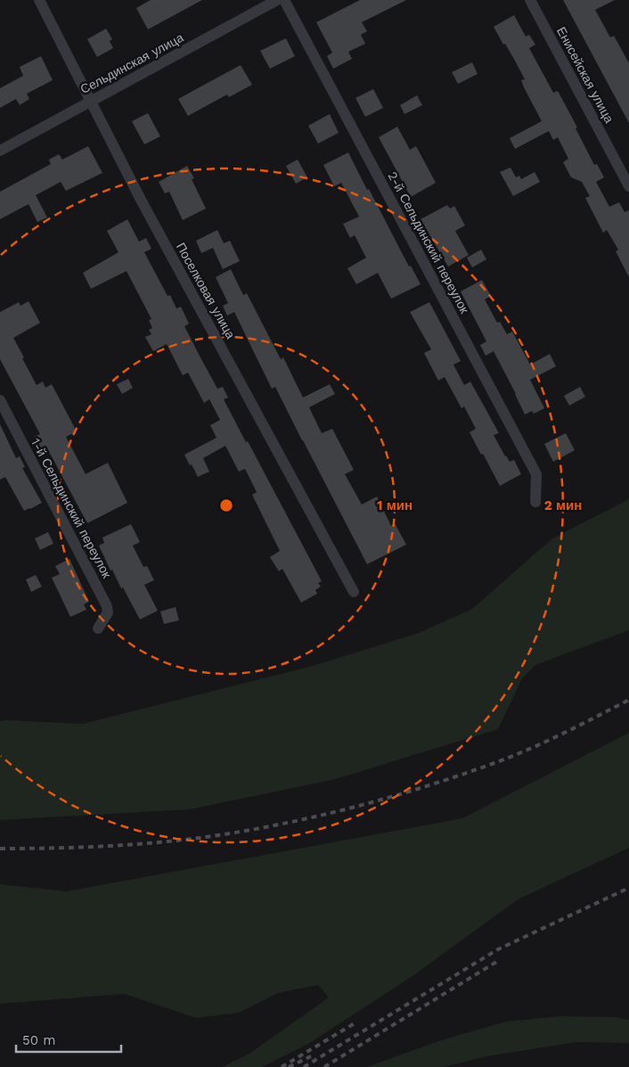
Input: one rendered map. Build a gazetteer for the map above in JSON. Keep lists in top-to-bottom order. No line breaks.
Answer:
{"streets":{"street":["Сельдинская улица","Енисейская улица","2-й Сельдинский переулок","Поселковая улица","1-й Сельдинский переулок"]},"crossings":[["Сельдинская улица","Поселковая улица"]],"scale_bar":"50 m","rings":["1 мин","2 мин"]}
